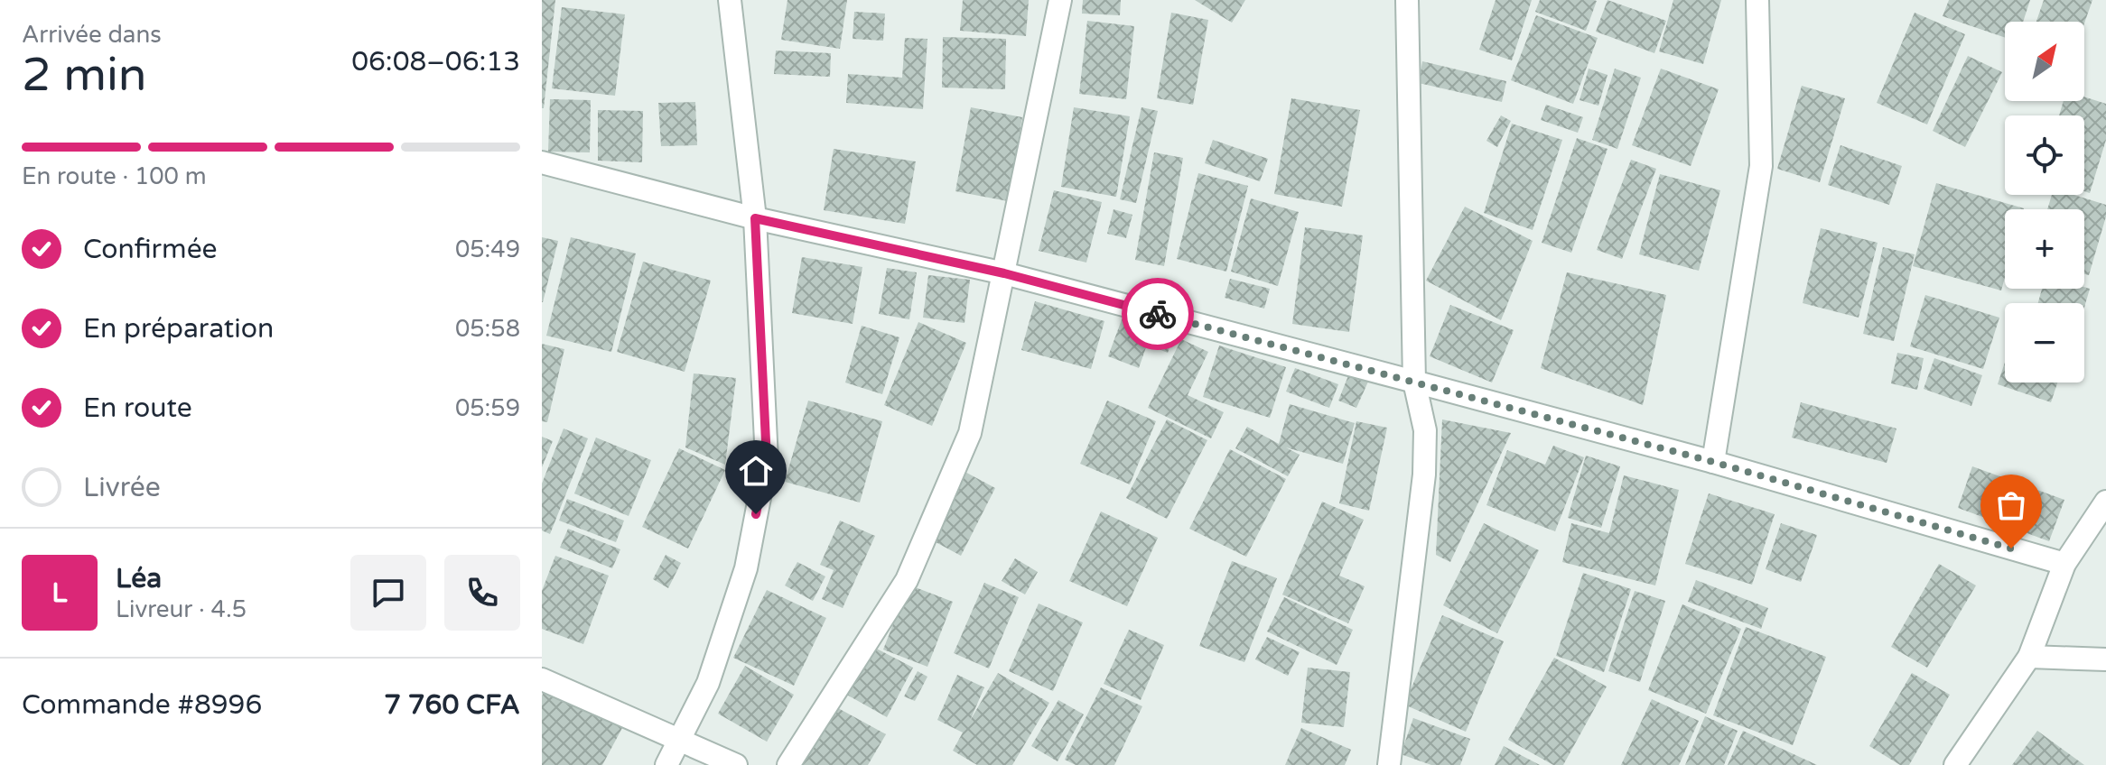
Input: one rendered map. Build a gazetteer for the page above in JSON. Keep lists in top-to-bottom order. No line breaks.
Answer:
{"north":"top right","page":{"heading":["2 min","Arrivée dans","06:08–06:13"],"panel":["Léa","Livreur · 4.5","Commande #8996","7 760 CFA"],"map_buttons":["+","−"],"bar":"En route · 100 m","list":[["Confirmée","05:49"],["En préparation","05:58"],["En route","05:59"],"Livrée"],"round":"L"}}
